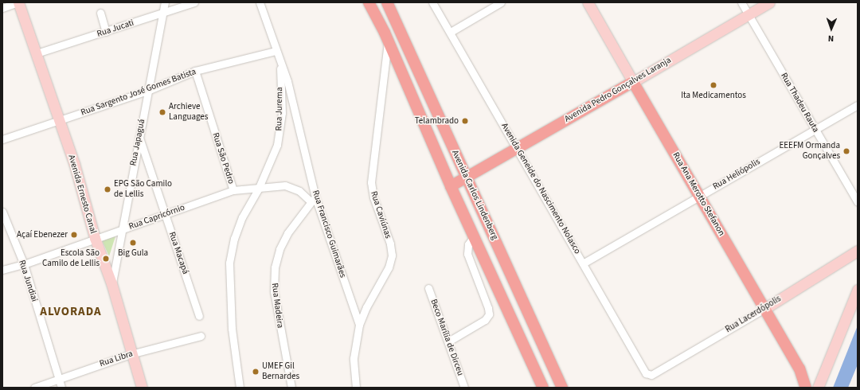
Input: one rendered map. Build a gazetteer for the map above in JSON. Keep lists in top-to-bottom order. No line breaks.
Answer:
{"streets":{"main road":["Avenida Pedro Gonçalves Laranja","Rua Ana Merotto Stefanon","Avenida Carlos Lindenberg"],"street":["Rua Jucati","Rua Sargento José Gomes Batista","Rua Thadeu Rauta","Rua Jurema","Rua Japaguá","Rua São Pedro","Rua Heliópolis","Avenida Geneide do Nascimento Nolasco","Avenida Ernesto Canal","Rua Caviúnas","Rua Capricórnio","Rua Francisco Guimarães","Rua Macapá","Rua Jundiai","Rua Madeira","Rua Lacerdópolis","Beco Marília de Dirceu","Rua Libra"]},"crossings":[["Rua Jucati","Rua Japaguá"],["Rua Jucati","Avenida Ernesto Canal"],["Avenida Pedro Gonçalves Laranja","Rua Thadeu Rauta"],["Avenida Pedro Gonçalves Laranja","Avenida Geneide do Nascimento Nolasco"],["Avenida Pedro Gonçalves Laranja","Rua Ana Merotto Stefanon"],["Avenida Pedro Gonçalves Laranja","Avenida Carlos Lindenberg"],["Rua Sargento José Gomes Batista","Rua Jurema"],["Rua Sargento José Gomes Batista","Rua Japaguá"],["Rua Sargento José Gomes Batista","Rua São Pedro"],["Rua Sargento José Gomes Batista","Avenida Ernesto Canal"],["Rua Thadeu Rauta","Rua Heliópolis"],["Rua Jurema","Rua Capricórnio"],["Rua Jurema","Rua Francisco Guimarães"],["Rua Japaguá","Avenida Ernesto Canal"],["Rua Japaguá","Rua Capricórnio"],["Rua Japaguá","Rua Macapá"],["Rua São Pedro","Rua Capricórnio"],["Rua Heliópolis","Avenida Geneide do Nascimento Nolasco"],["Rua Heliópolis","Rua Ana Merotto Stefanon"],["Avenida Geneide do Nascimento Nolasco","Rua Lacerdópolis"],["Avenida Ernesto Canal","Rua Capricórnio"],["Avenida Ernesto Canal","Rua Libra"],["Rua Ana Merotto Stefanon","Rua Lacerdópolis"],["Avenida Carlos Lindenberg","Rua Caviúnas"],["Rua Caviúnas","Rua Francisco Guimarães"],["Rua Capricórnio","Rua Francisco Guimarães"],["Rua Capricórnio","Rua Macapá"],["Rua Capricórnio","Rua Jundiai"],["Rua Capricórnio","Rua Madeira"],["Rua Francisco Guimarães","Rua Madeira"],["Rua Jundiai","Rua Libra"]],"districts":["ALVORADA"],"places":["Ita Medicamentos","Archieve Languages","Telambrado","EEEFM Ormanda Gonçalves","EPG São Camilo de Lellis","Açaí Ebenezer","Big Gula","Escola São Camilo de Lellis","UMEF Gil Bernardes"],"north":"bottom"}
